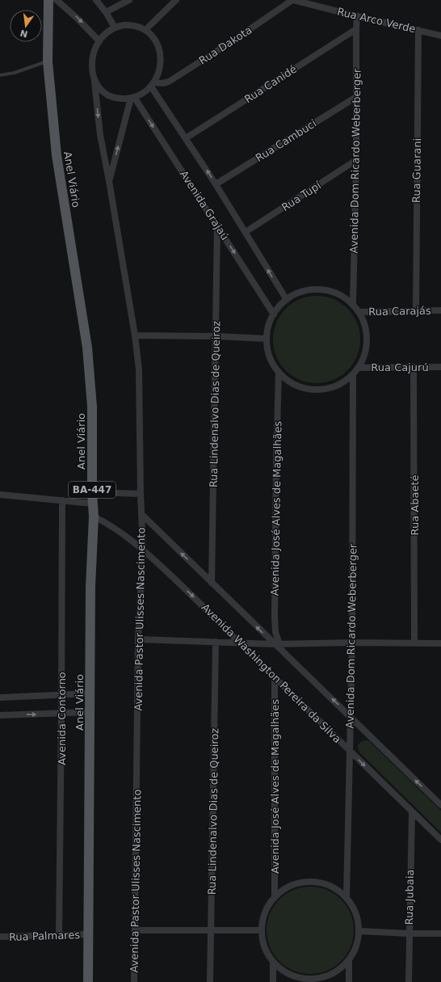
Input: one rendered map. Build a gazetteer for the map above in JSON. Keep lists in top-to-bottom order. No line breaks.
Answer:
{"streets":{"main road":["Anel Viário","BA-447"],"street":["Rua Arco Verde","Rua Dakota","Rua Canidé","Rua Cambuci","Avenida Dom Ricardo Weberberger","Rua Guarani","Rua Tupí","Avenida Grajaú","Rua Carajás","Rua Cajurú","Rua Lindenalvo Dias de Queiroz","Rua Abaeté","Avenida José Alves de Magalhães","Avenida Pastor Ulisses Nascimento","Avenida Washington Pereira da Silva","Avenida Contorno","Rua Jubaia","Rua Palmares"]},"crossings":[["Rua Arco Verde","Rua Dakota"],["Rua Arco Verde","Avenida Dom Ricardo Weberberger"],["Rua Arco Verde","Rua Guarani"],["Rua Dakota","Avenida Grajaú"],["Rua Dakota","Avenida Pastor Ulisses Nascimento"],["Rua Canidé","Avenida Dom Ricardo Weberberger"],["Rua Canidé","Avenida Grajaú"],["Rua Cambuci","Avenida Dom Ricardo Weberberger"],["Rua Cambuci","Avenida Grajaú"],["Avenida Dom Ricardo Weberberger","Rua Tupí"],["Avenida Dom Ricardo Weberberger","Avenida Grajaú"],["Avenida Dom Ricardo Weberberger","Rua Carajás"],["Avenida Dom Ricardo Weberberger","Rua Cajurú"],["Avenida Dom Ricardo Weberberger","Avenida José Alves de Magalhães"],["Avenida Dom Ricardo Weberberger","Avenida Washington Pereira da Silva"],["Rua Guarani","Rua Carajás"],["Anel Viário","Avenida Washington Pereira da Silva"],["Anel Viário","Rua Palmares"],["Rua Tupí","Avenida Grajaú"],["Avenida Grajaú","Rua Carajás"],["Avenida Grajaú","Rua Cajurú"],["Avenida Grajaú","Rua Lindenalvo Dias de Queiroz"],["Avenida Grajaú","Avenida José Alves de Magalhães"],["Avenida Grajaú","Avenida Pastor Ulisses Nascimento"],["Rua Carajás","Rua Cajurú"],["Rua Carajás","Avenida José Alves de Magalhães"],["Rua Cajurú","Rua Abaeté"],["Rua Cajurú","Avenida José Alves de Magalhães"],["Rua Lindenalvo Dias de Queiroz","Avenida Washington Pereira da Silva"],["Avenida José Alves de Magalhães","Avenida Washington Pereira da Silva"],["Avenida Pastor Ulisses Nascimento","Avenida Washington Pereira da Silva"],["Avenida Washington Pereira da Silva","Rua Jubaia"],["Avenida Contorno","Rua Palmares"]],"north":"bottom"}
